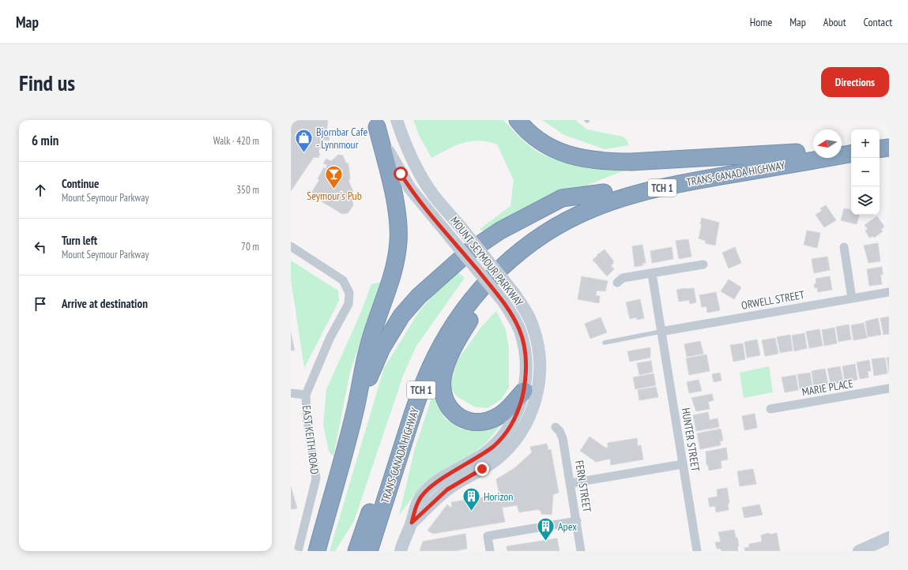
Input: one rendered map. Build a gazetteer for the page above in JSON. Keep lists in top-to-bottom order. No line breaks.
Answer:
{"streets":{"highway":["TRANS-CANADA HIGHWAY","TCH 1"],"main road":["MOUNT SEYMOUR PARKWAY"],"street":["ORWELL STREET","MARIE PLACE","EAST KEITH ROAD","HUNTER STREET","FERN STREET"]},"crossings":[["ORWELL STREET","HUNTER STREET"]],"places":{"shop":["Bjornbar Cafe - Lynnmour"],"bar":["Seymour's Pub"],"building":["Horizon","Apex"]},"north":"left","page":{"header":"Map","nav":["Home","Map","About","Contact"],"buttons":"Directions","title":"Find us","heading":["6 min","Walk · 420 m"],"map_buttons":["+","−"],"list":[["Continue","Mount Seymour Parkway","350 m"],["Turn left","Mount Seymour Parkway","70 m"],"Arrive at destination"]}}
